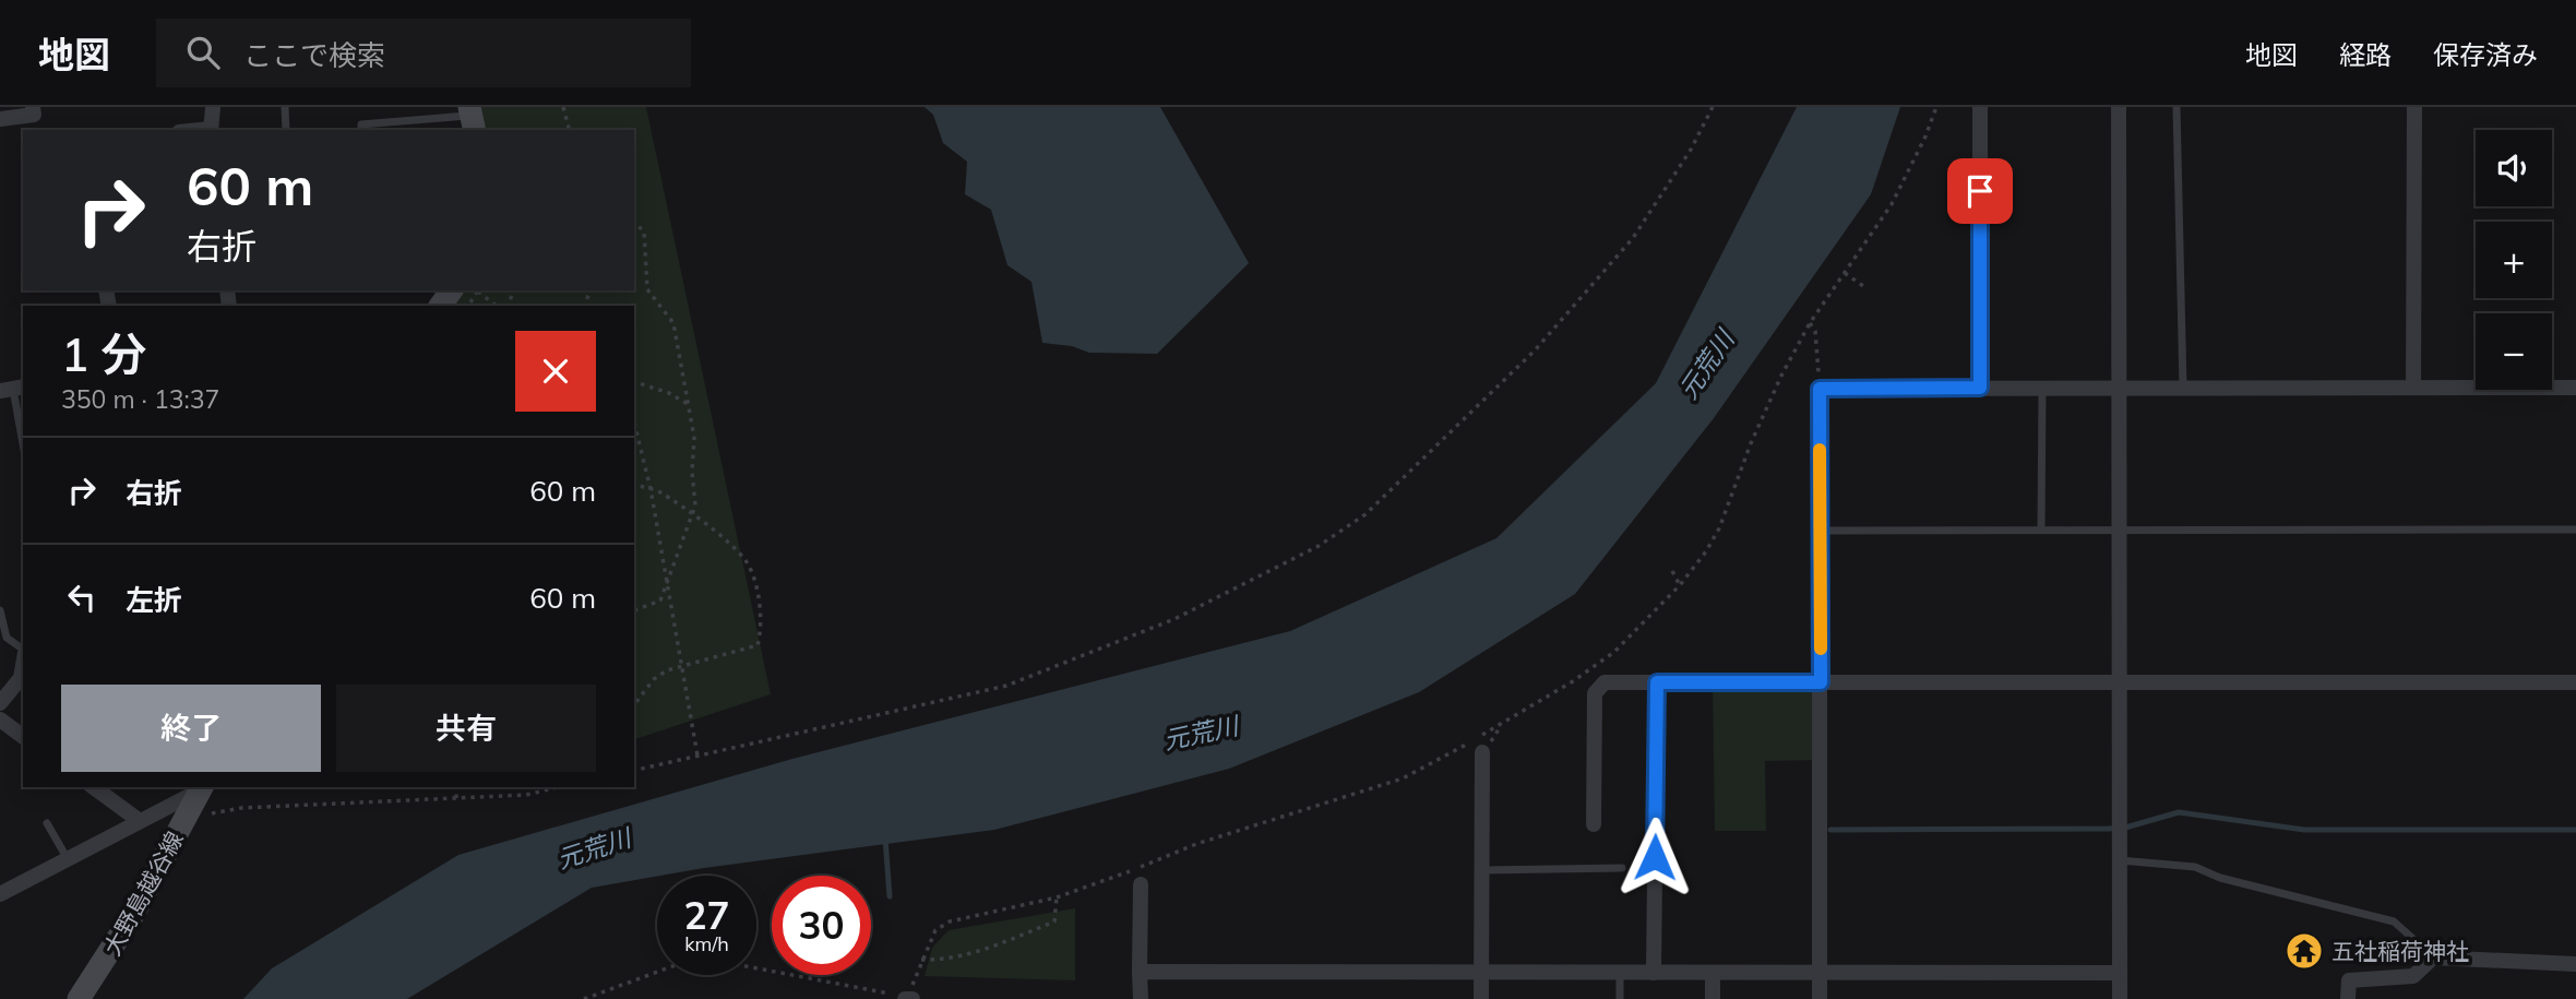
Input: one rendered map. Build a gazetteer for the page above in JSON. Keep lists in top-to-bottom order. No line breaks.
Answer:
{"streets":{"main road":["大野島越谷線"]},"water":["元荒川"],"places":{"temple":["五社稲荷神社"]},"page":{"header":"地図","search":"ここで検索","nav":["地図","経路","保存済み"],"map_buttons":["+","−"],"turn":["60 m","右折"],"heading":["1 分","350 m · 13:37"],"list":[{"name":"右折","value":"60 m"},{"name":"左折","value":"60 m"}],"buttons":["終了","共有"],"speed":"27 km/h","limit":"30"}}
